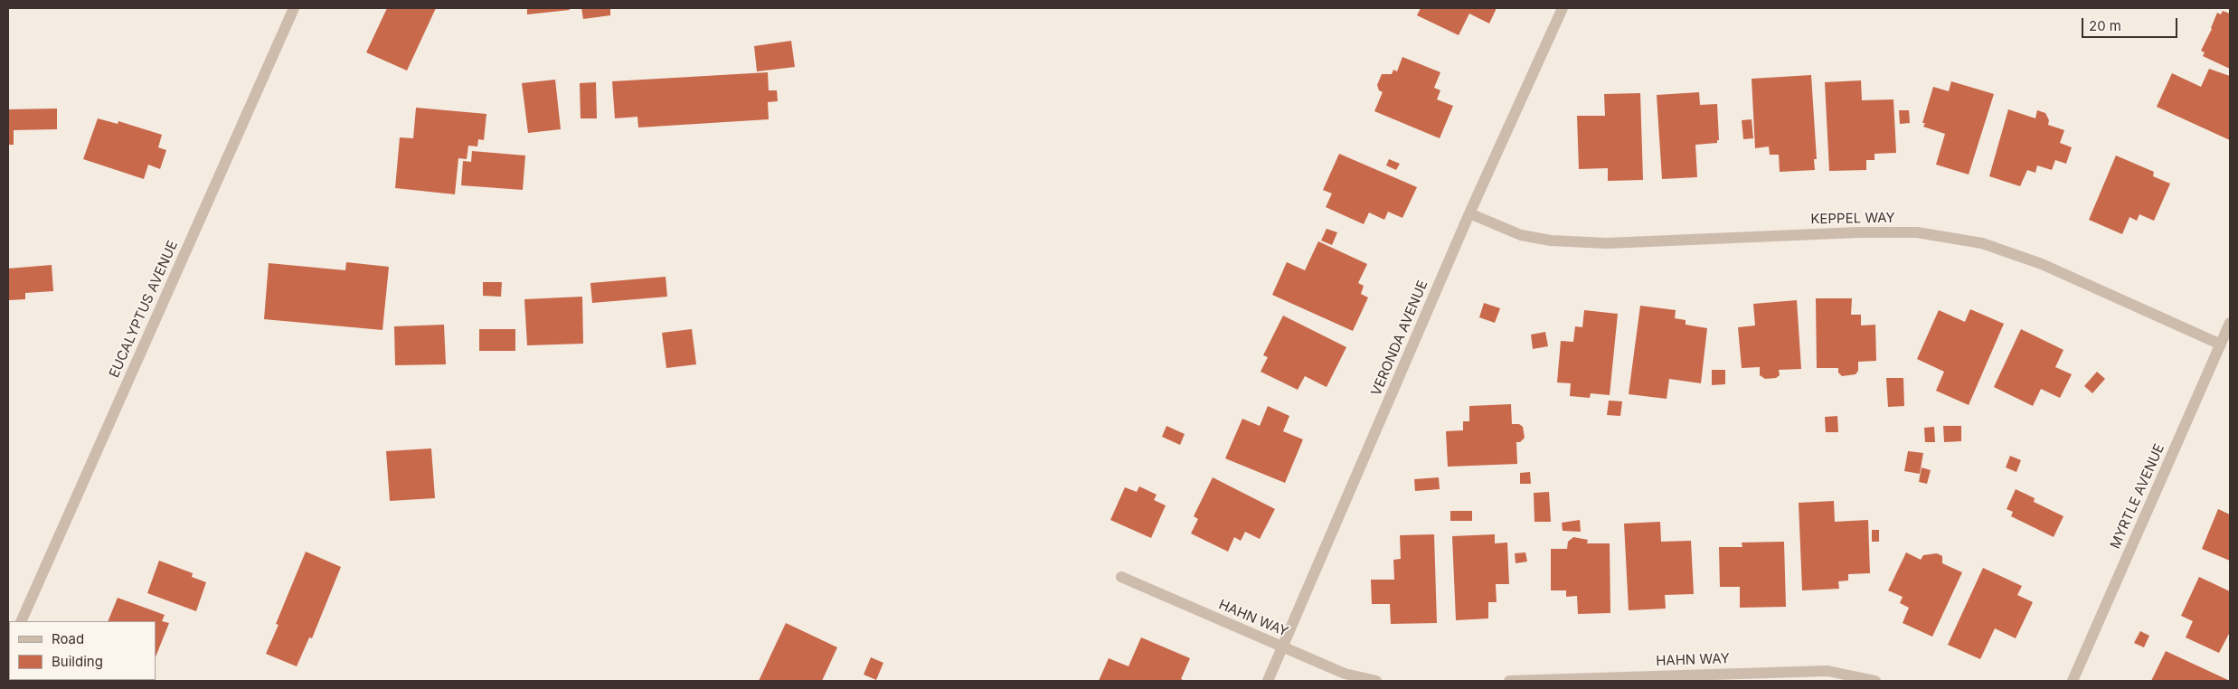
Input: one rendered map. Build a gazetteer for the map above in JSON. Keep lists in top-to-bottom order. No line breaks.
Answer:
{"streets":{"street":["KEPPEL WAY","EUCALYPTUS AVENUE","VERONDA AVENUE","MYRTLE AVENUE","HAHN WAY"]},"crossings":[["KEPPEL WAY","VERONDA AVENUE"],["KEPPEL WAY","MYRTLE AVENUE"],["VERONDA AVENUE","HAHN WAY"]],"legend":["Road","Building"],"scale_bar":"20 m"}
